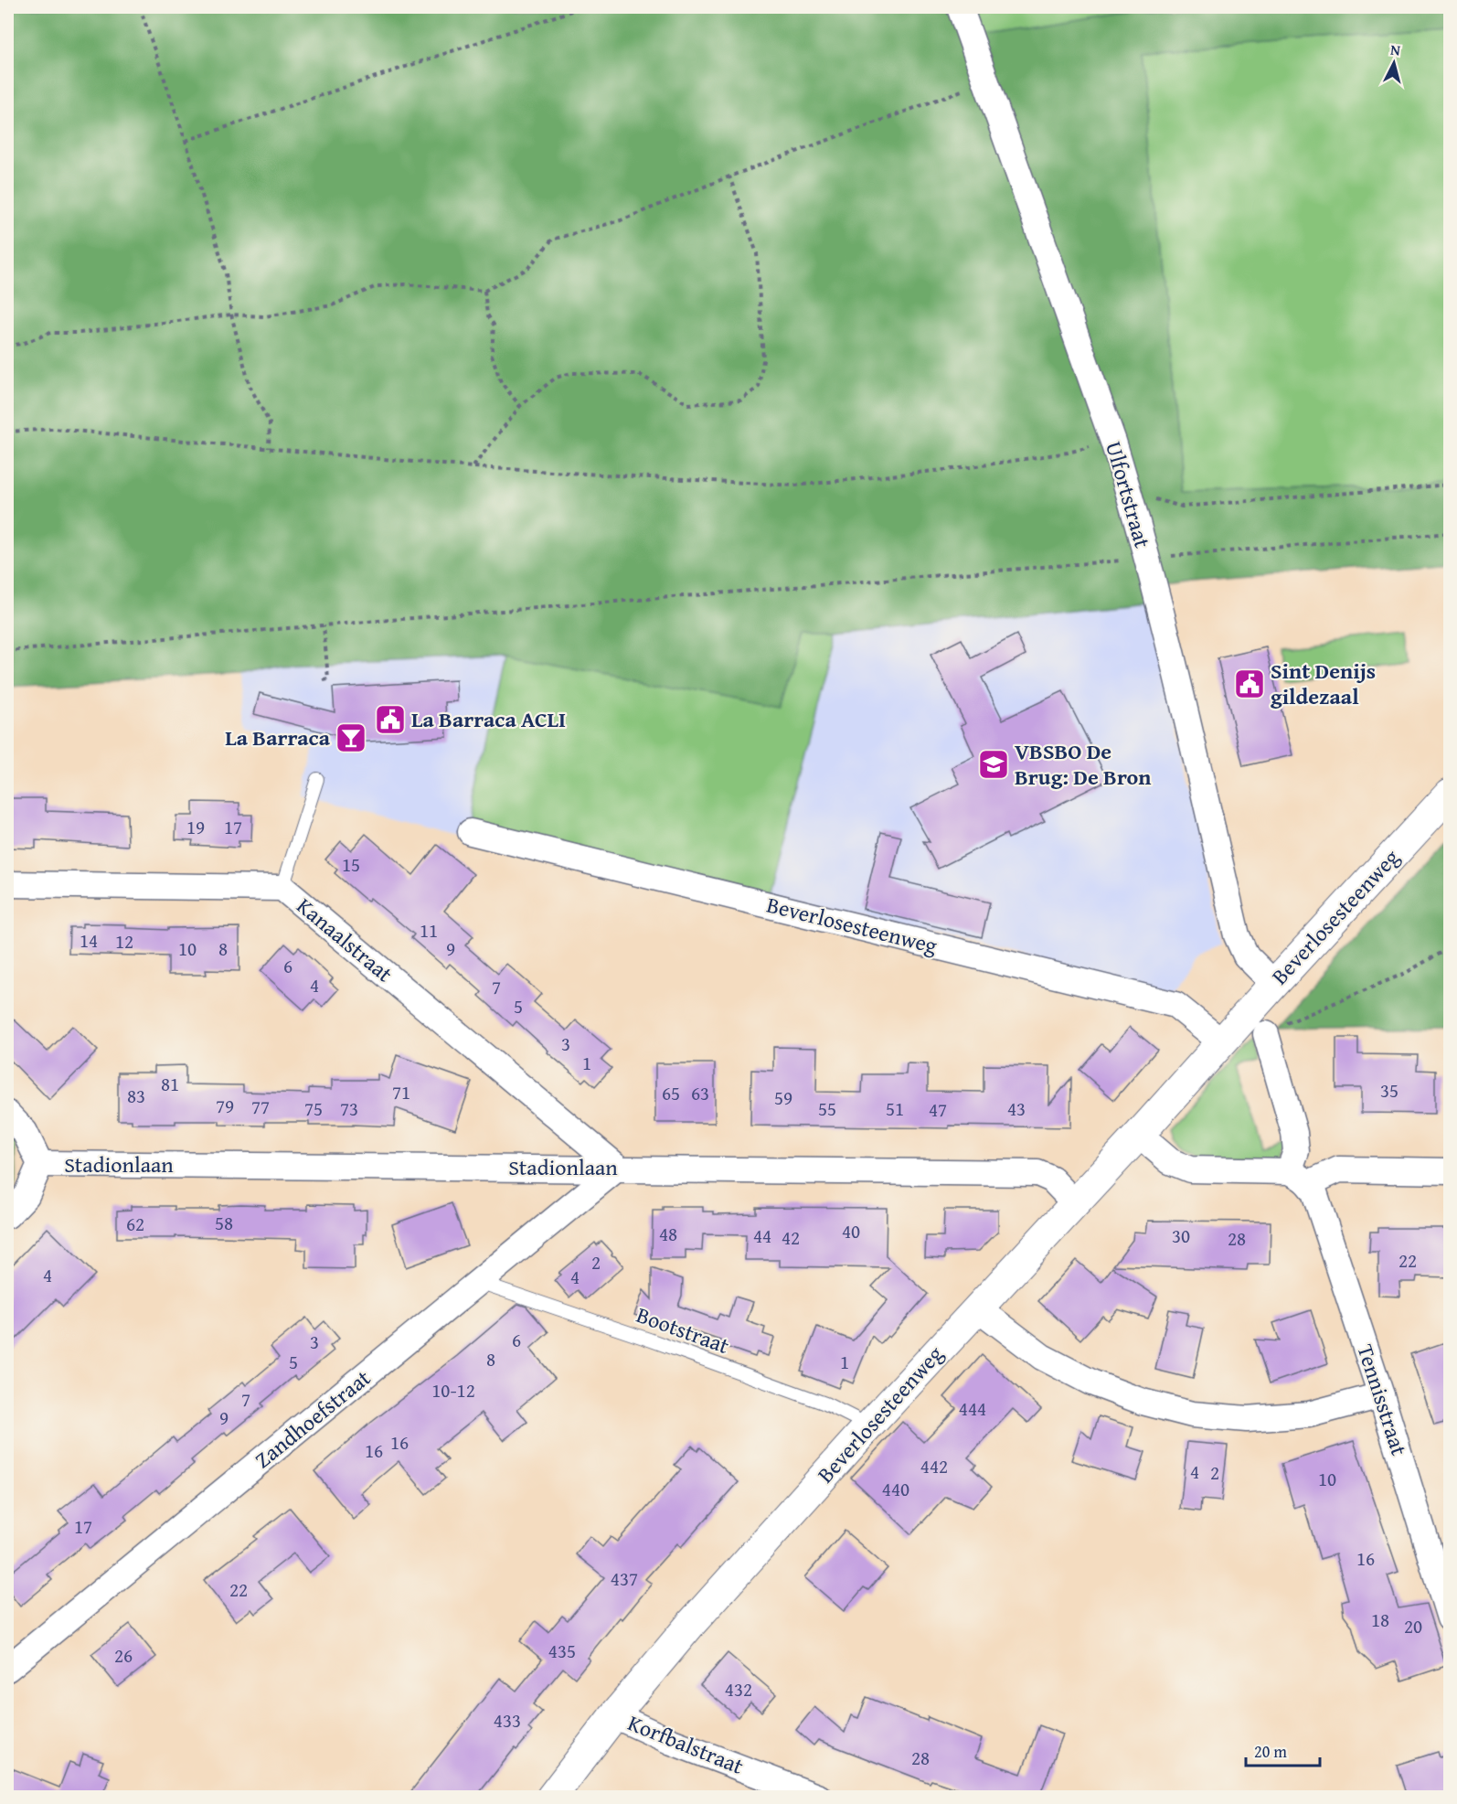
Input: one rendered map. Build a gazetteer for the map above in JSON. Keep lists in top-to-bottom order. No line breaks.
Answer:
{"streets":{"street":["Ulfortstraat","Beverlosesteenweg","Kanaalstraat","Stadionlaan","Tennisstraat","Zandhoefstraat","Korfbalstraat"],"lane":["Bootstraat"]},"crossings":[["Ulfortstraat","Beverlosesteenweg"],["Beverlosesteenweg","Stadionlaan"],["Beverlosesteenweg","Bootstraat"],["Beverlosesteenweg","Korfbalstraat"],["Kanaalstraat","Stadionlaan"],["Kanaalstraat","Zandhoefstraat"],["Stadionlaan","Zandhoefstraat"],["Bootstraat","Zandhoefstraat"]],"places":{"public building":["Sint Denijs gildezaal","La Barraca ACLI"],"bar":["La Barraca"],"school or university":["VBSBO De Brug: De Bron"]},"house_numbers":["19","17","15","11","14","12","10","8","9","6","4","7","5","3","1","81","35","71","65","63","83","59","79","77","75","73","55","51","43","47","58","62","40","48","44","30","42","28","22","2","4","4","6","3","8","5","1","10-12","7","444","9","16","16","442","4","2","10","440","17","16","437","22","18","20","435","26","432","433","28"],"scale_bar":"20 m","north":"top"}
